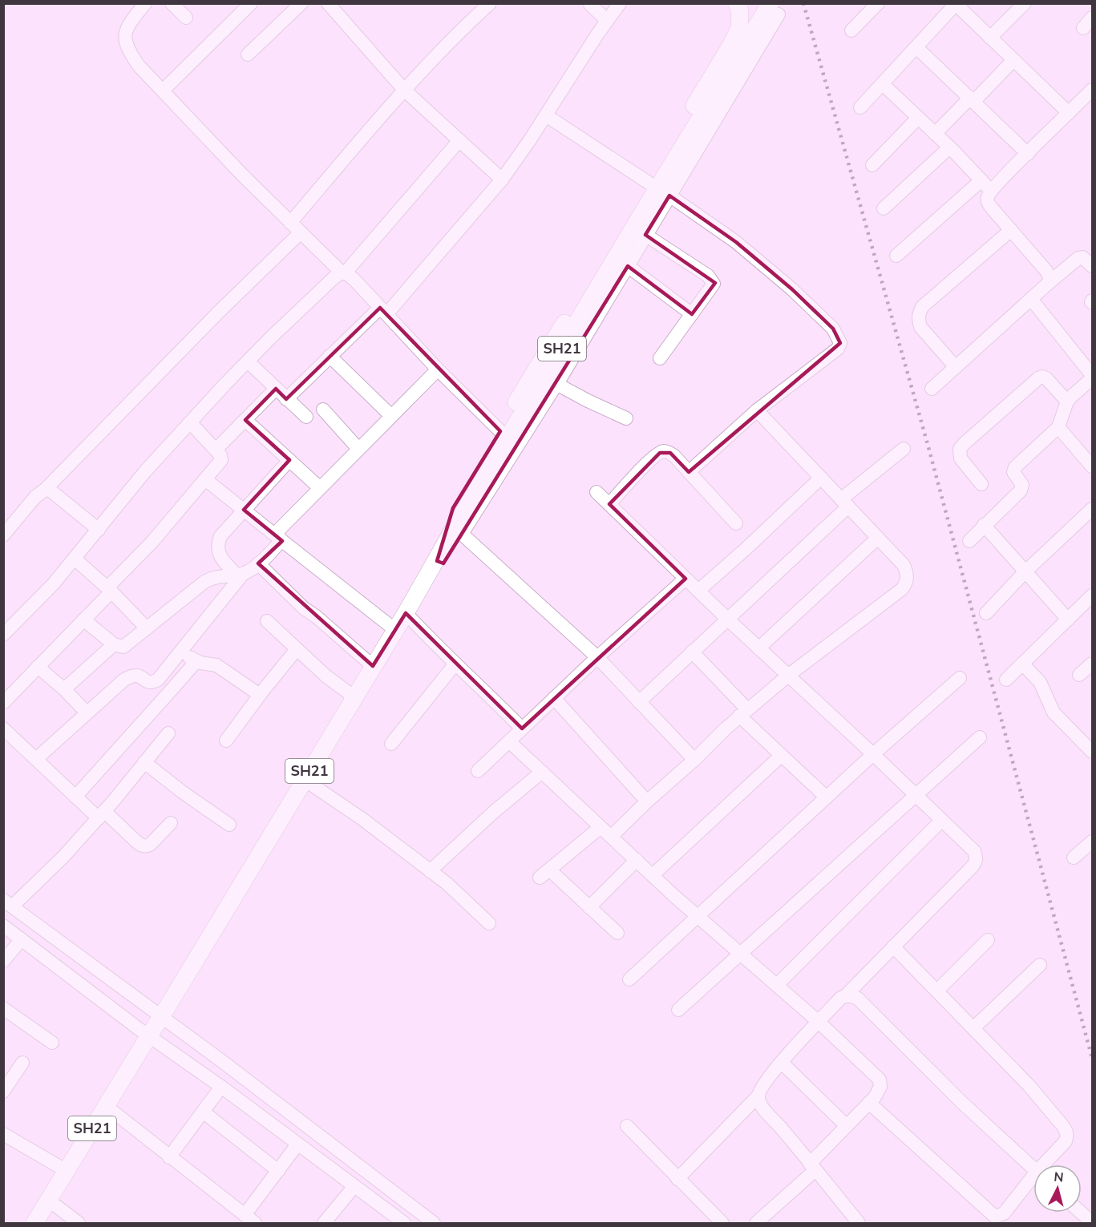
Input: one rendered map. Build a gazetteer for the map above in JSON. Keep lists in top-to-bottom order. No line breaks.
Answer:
{"streets":{"main road":["SH21"]},"north":"top"}
